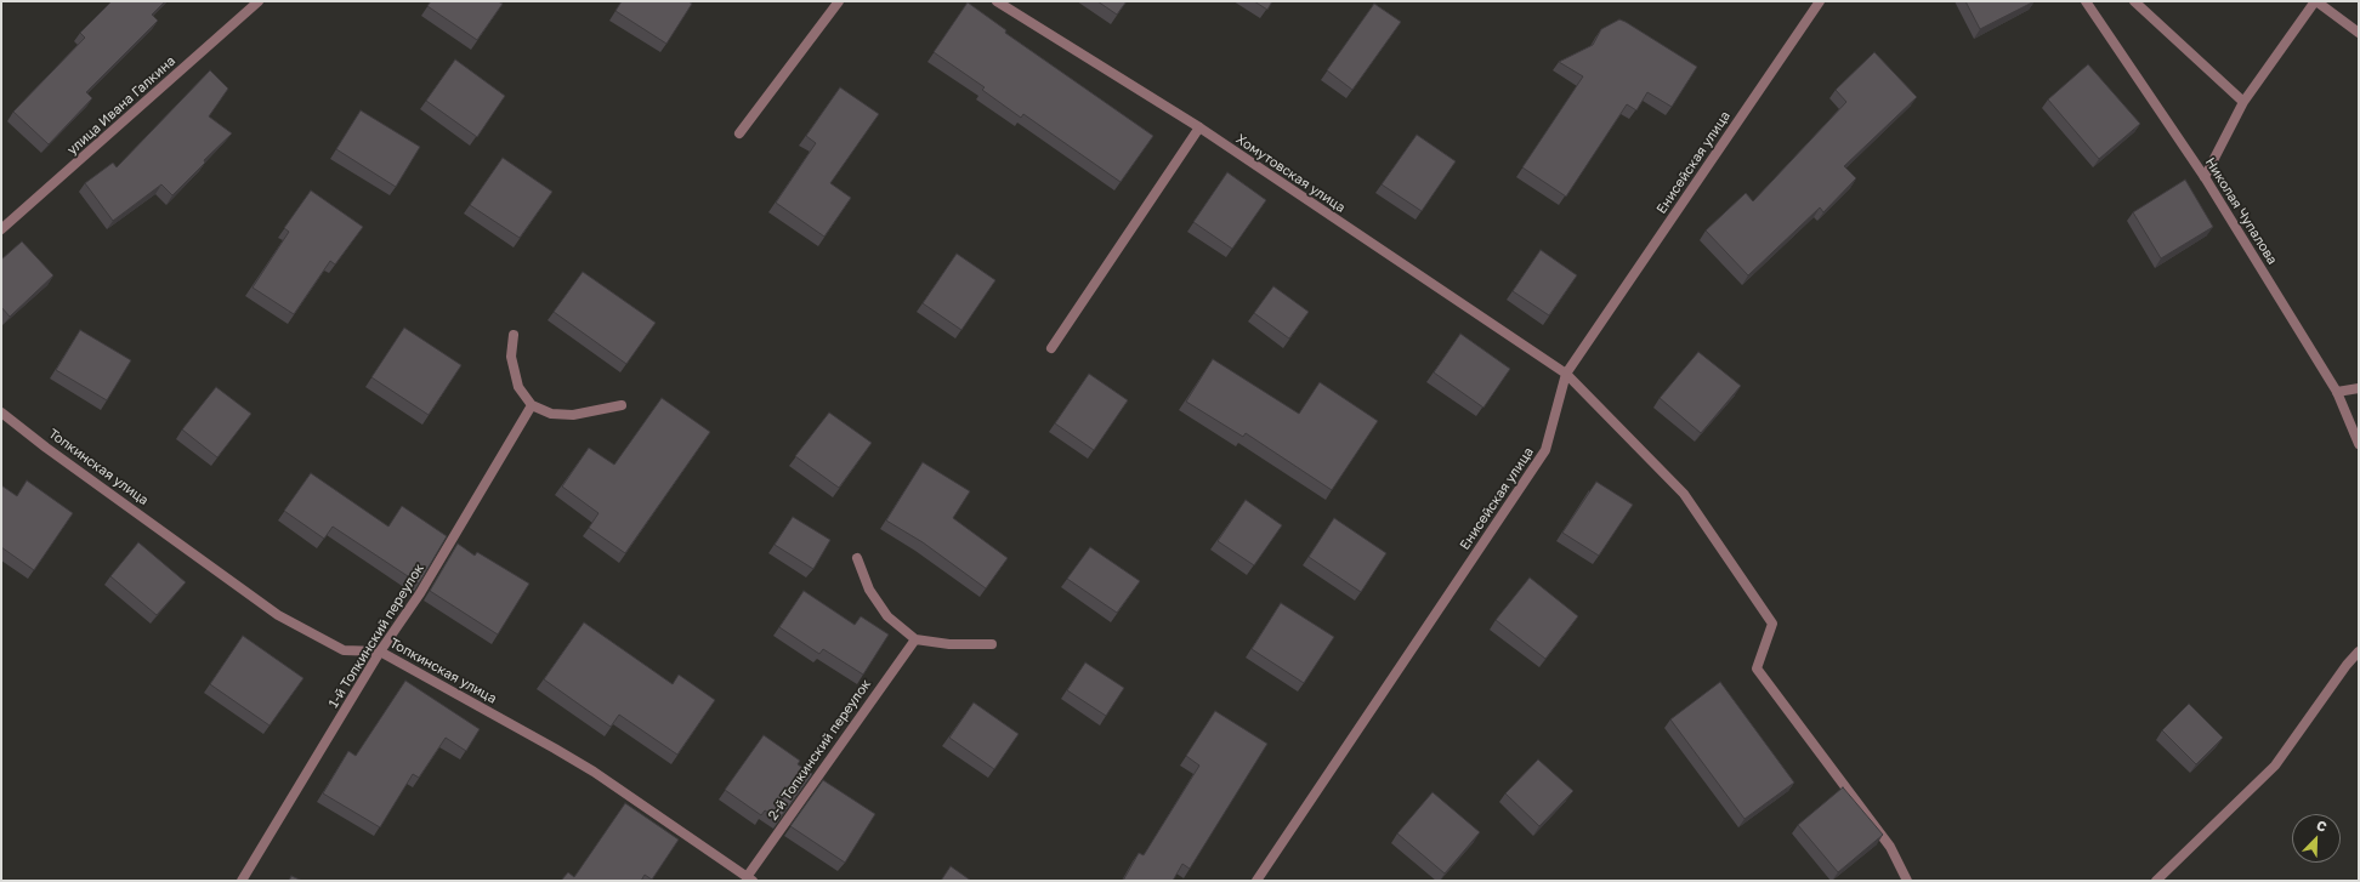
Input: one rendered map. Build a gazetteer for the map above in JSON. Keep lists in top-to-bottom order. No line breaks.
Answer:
{"streets":{"street":["улица Ивана Галкина","Енисейская улица","Хомутовская улица","Николая Чупалова","Топкинская улица","1-й Топкинский переулок","2-й Топкинский переулок"]},"crossings":[["Енисейская улица","Хомутовская улица"],["Топкинская улица","1-й Топкинский переулок"],["Топкинская улица","2-й Топкинский переулок"]],"north":"top right"}
